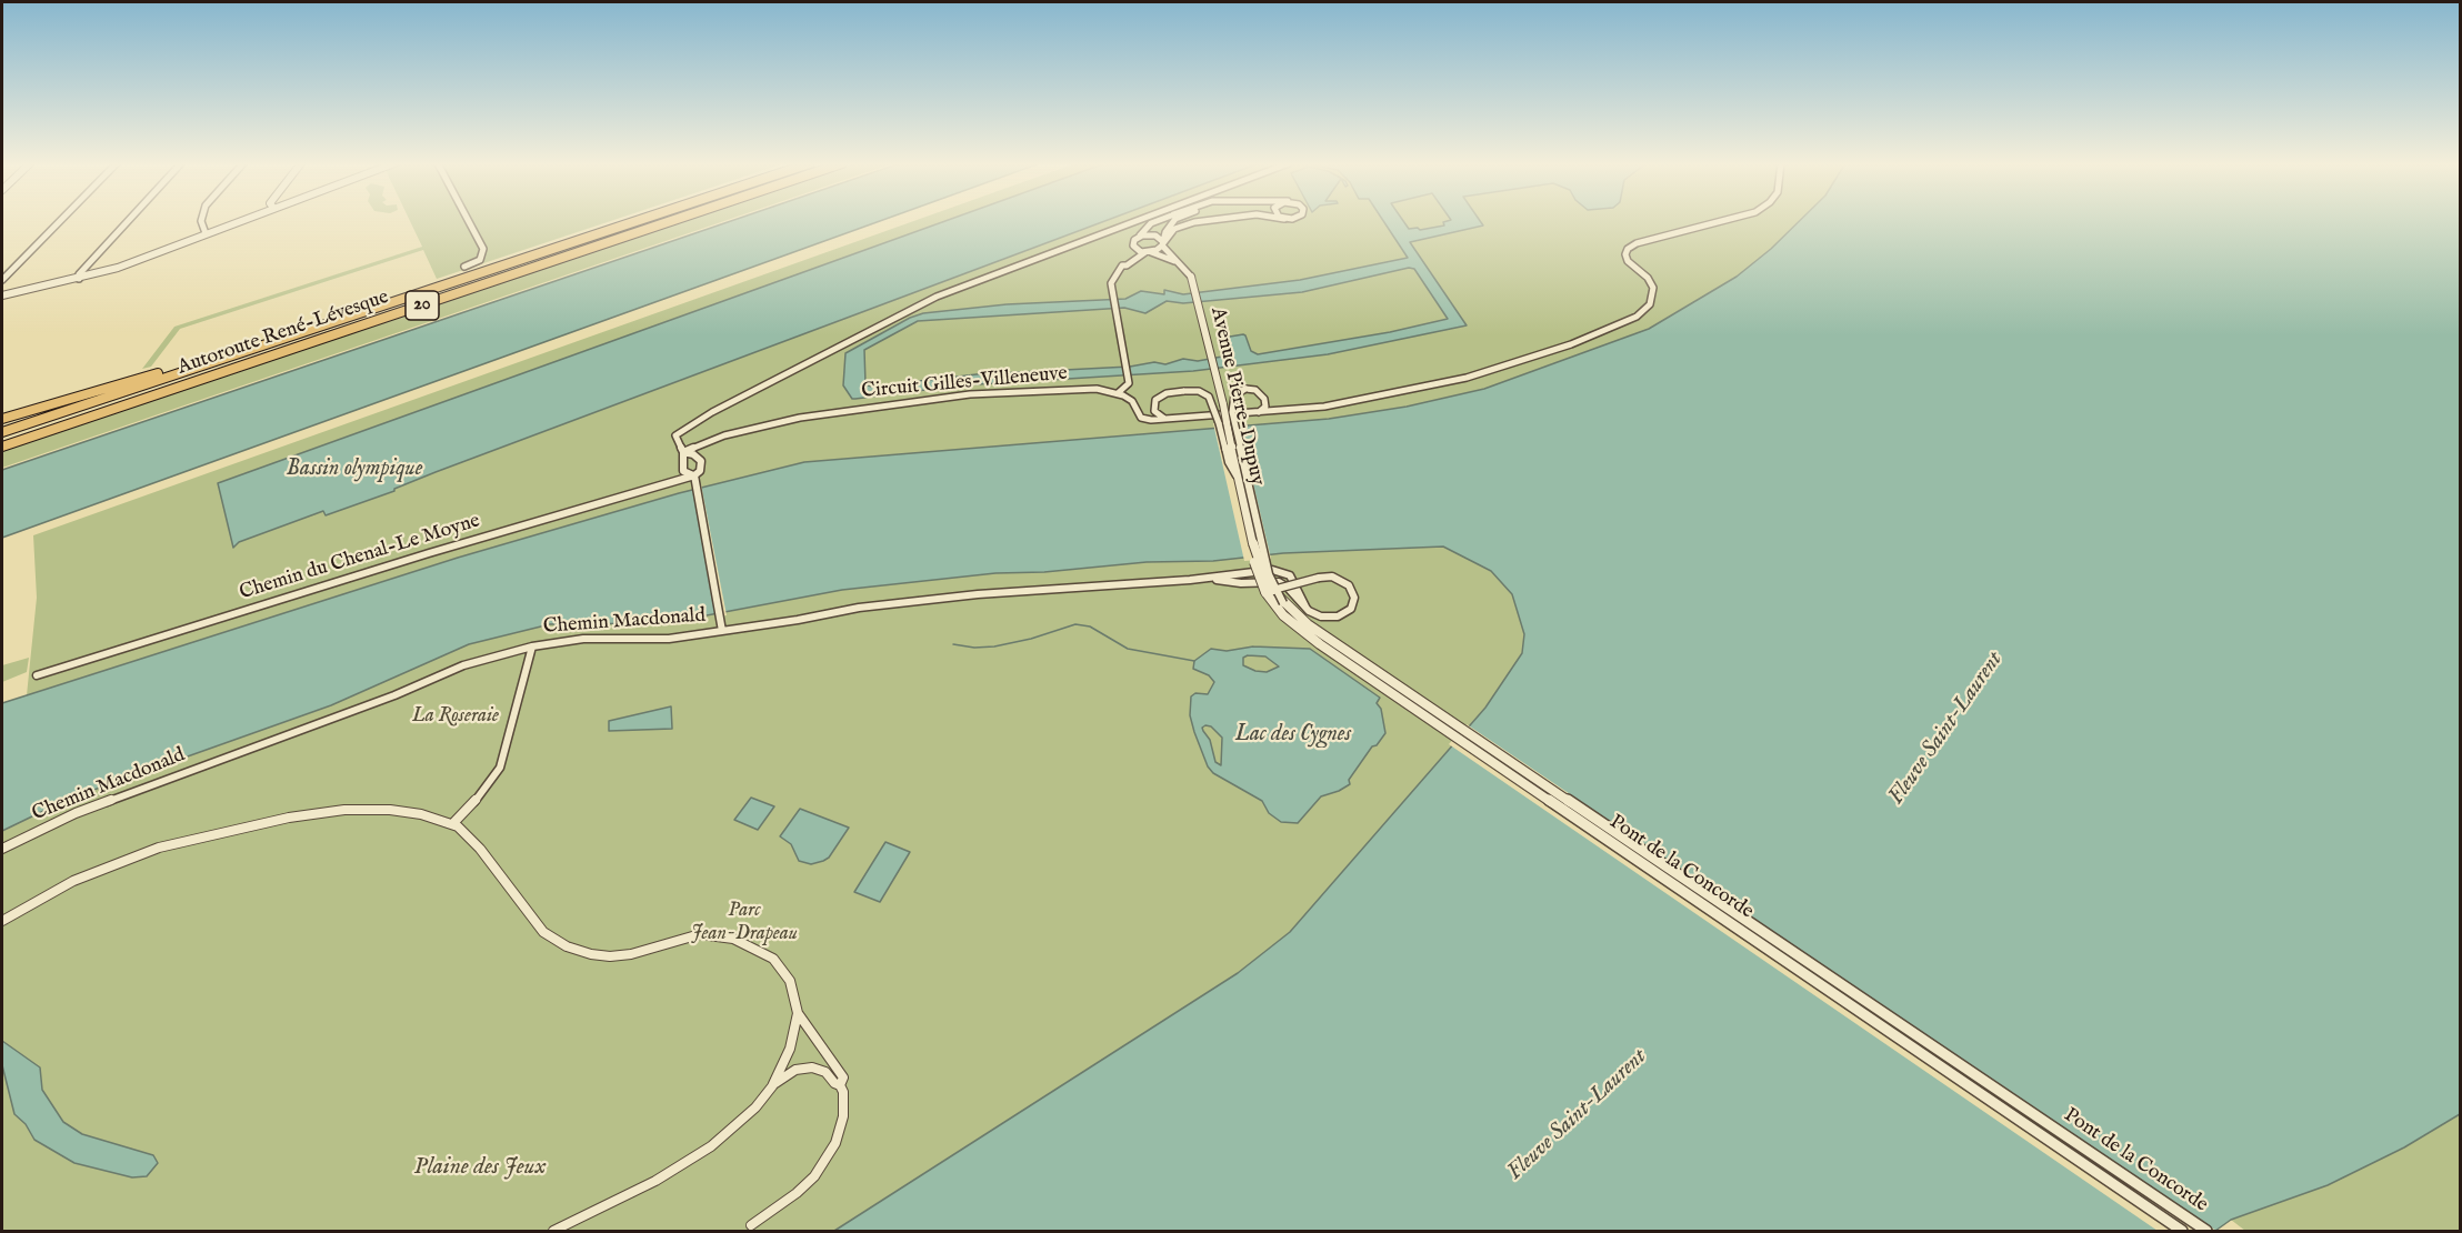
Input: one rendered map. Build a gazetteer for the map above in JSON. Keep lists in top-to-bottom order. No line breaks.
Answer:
{"streets":{"highway":["20","Autoroute René-Lévesque"],"street":["Circuit Gilles-Villeneuve","Avenue Pierre-Dupuy","Chemin du Chenal-Le Moyne","Chemin Macdonald","Pont de la Concorde"]},"crossings":[["Avenue Pierre-Dupuy","Pont de la Concorde"]],"water":["Bassin olympique","Fleuve Saint-Laurent","Lac des Cygnes"],"parks":["La Roseraie","Parc Jean-Drapeau","Plaine des Jeux"]}
